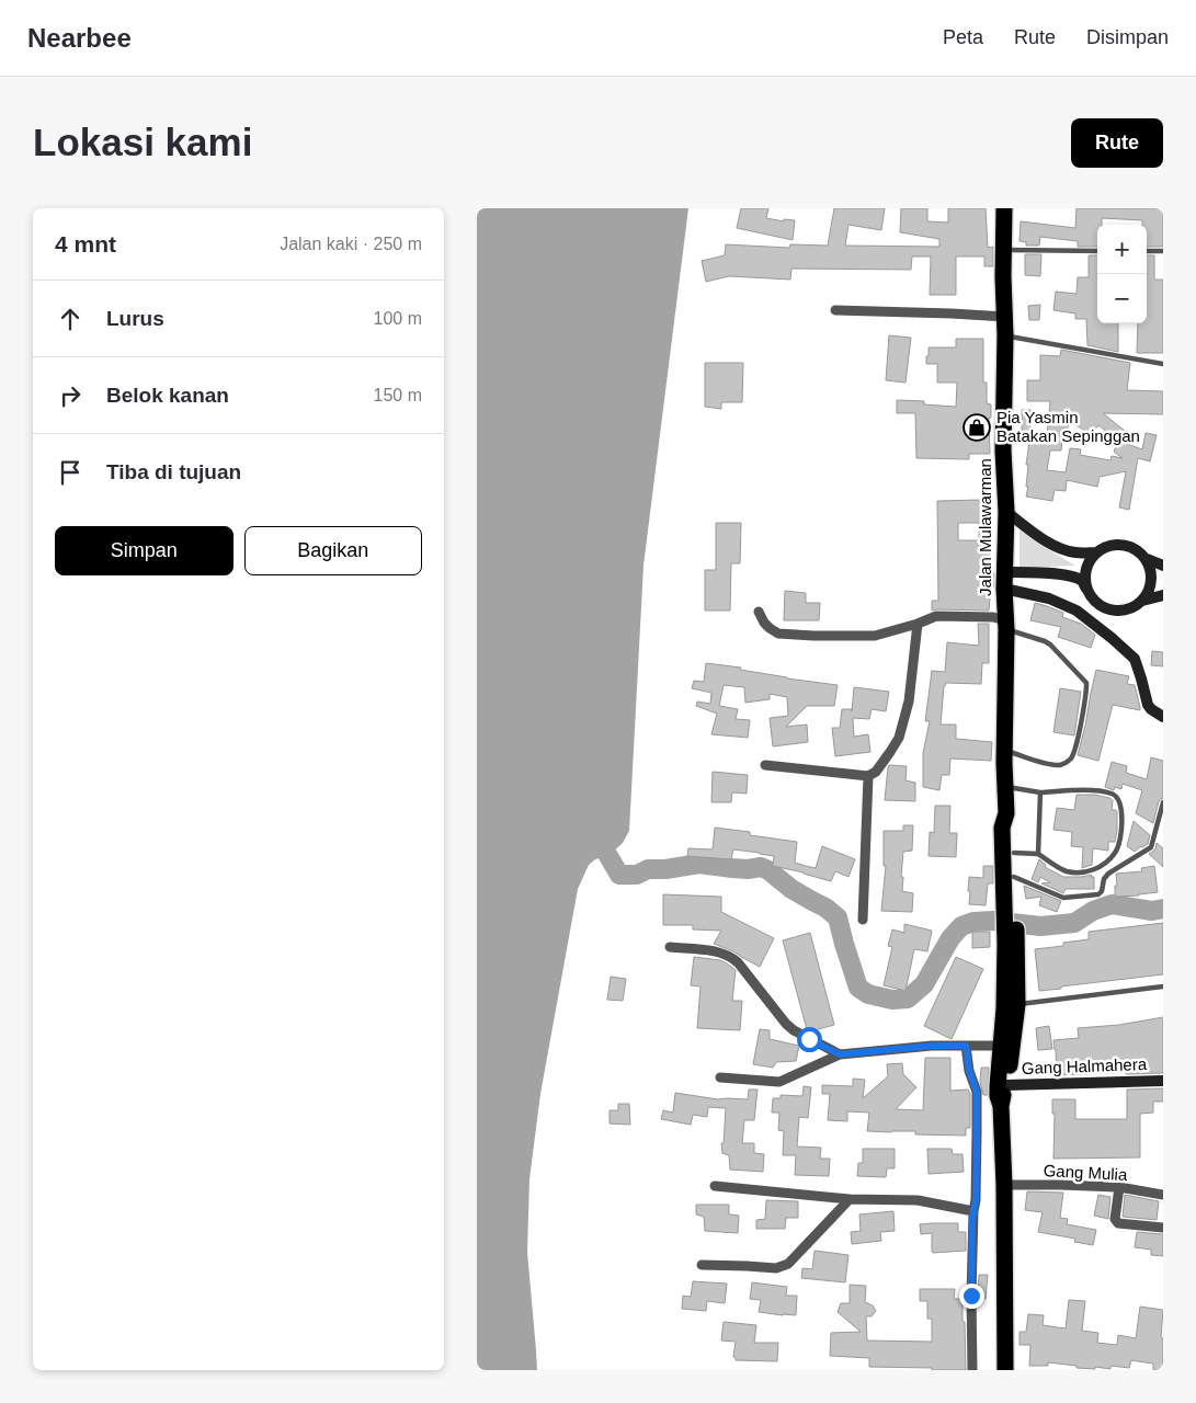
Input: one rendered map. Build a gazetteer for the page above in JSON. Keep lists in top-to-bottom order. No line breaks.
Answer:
{"streets":{"highway":["Jalan Mulawarman"],"street":["Gang Halmahera","Gang Mulia"]},"crossings":[["Jalan Mulawarman","Gang Halmahera"],["Jalan Mulawarman","Gang Mulia"]],"places":{"shop":["Pia Yasmin Batakan Sepinggan"]},"page":{"header":"Nearbee","nav":["Peta","Rute","Disimpan"],"buttons":["Rute",["Simpan","Bagikan"]],"title":"Lokasi kami","heading":["4 mnt","Jalan kaki · 250 m"],"map_buttons":["+","−"],"list":[["Lurus","100 m"],["Belok kanan","150 m"],"Tiba di tujuan"]}}
